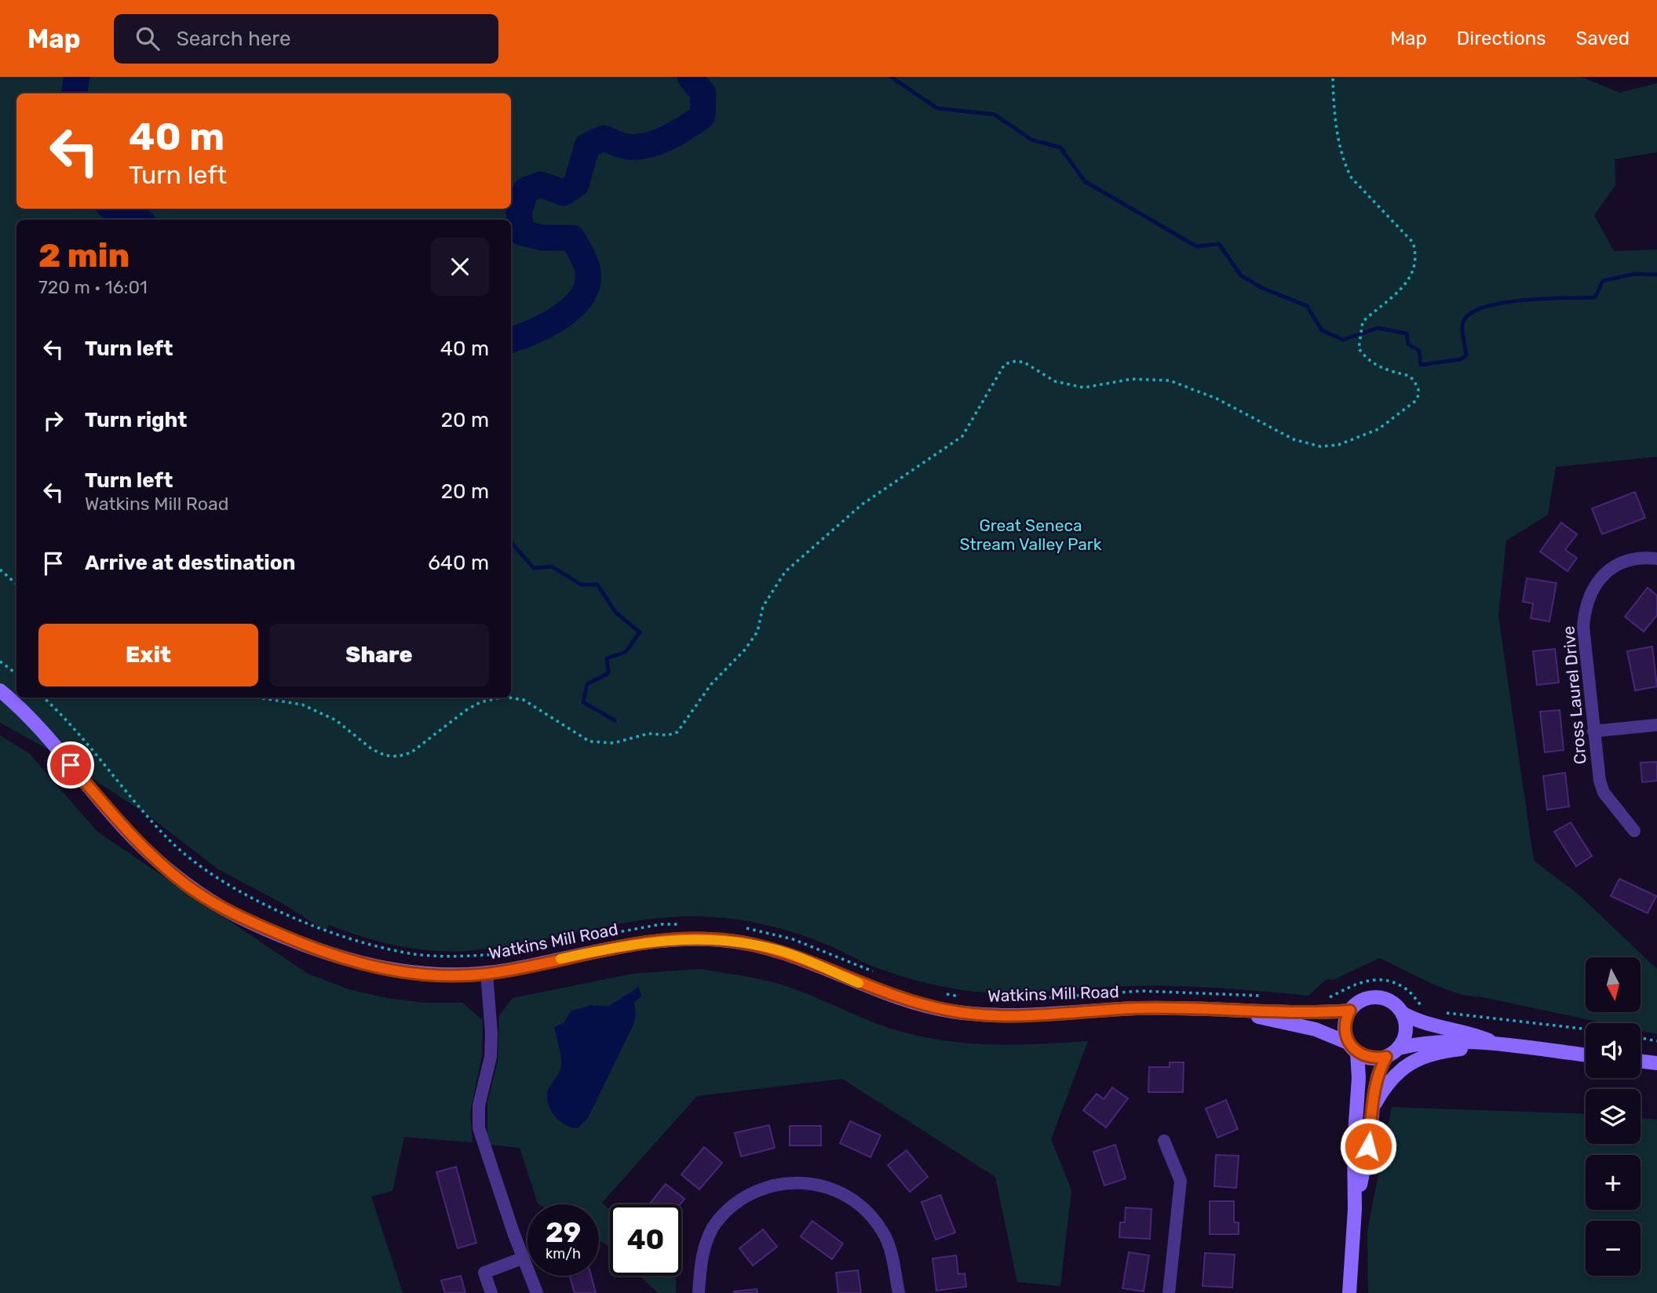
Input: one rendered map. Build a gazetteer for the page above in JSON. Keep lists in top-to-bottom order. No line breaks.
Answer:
{"streets":{"street":["Cross Laurel Drive","Watkins Mill Road"]},"parks":["Great Seneca Stream Valley Park"],"north":"bottom","page":{"header":"Map","search":"Search here","nav":["Map","Directions","Saved"],"turn":["40 m","Turn left"],"heading":["2 min","720 m · 16:01"],"list":[{"name":"Turn left","value":"40 m"},{"name":"Turn right","value":"20 m"},{"name":"Turn left","note":"Watkins Mill Road","value":"20 m"},{"name":"Arrive at destination","value":"640 m"}],"buttons":["Exit","Share"],"map_buttons":["+","−"],"speed":"29 km/h","limit":"40"}}
